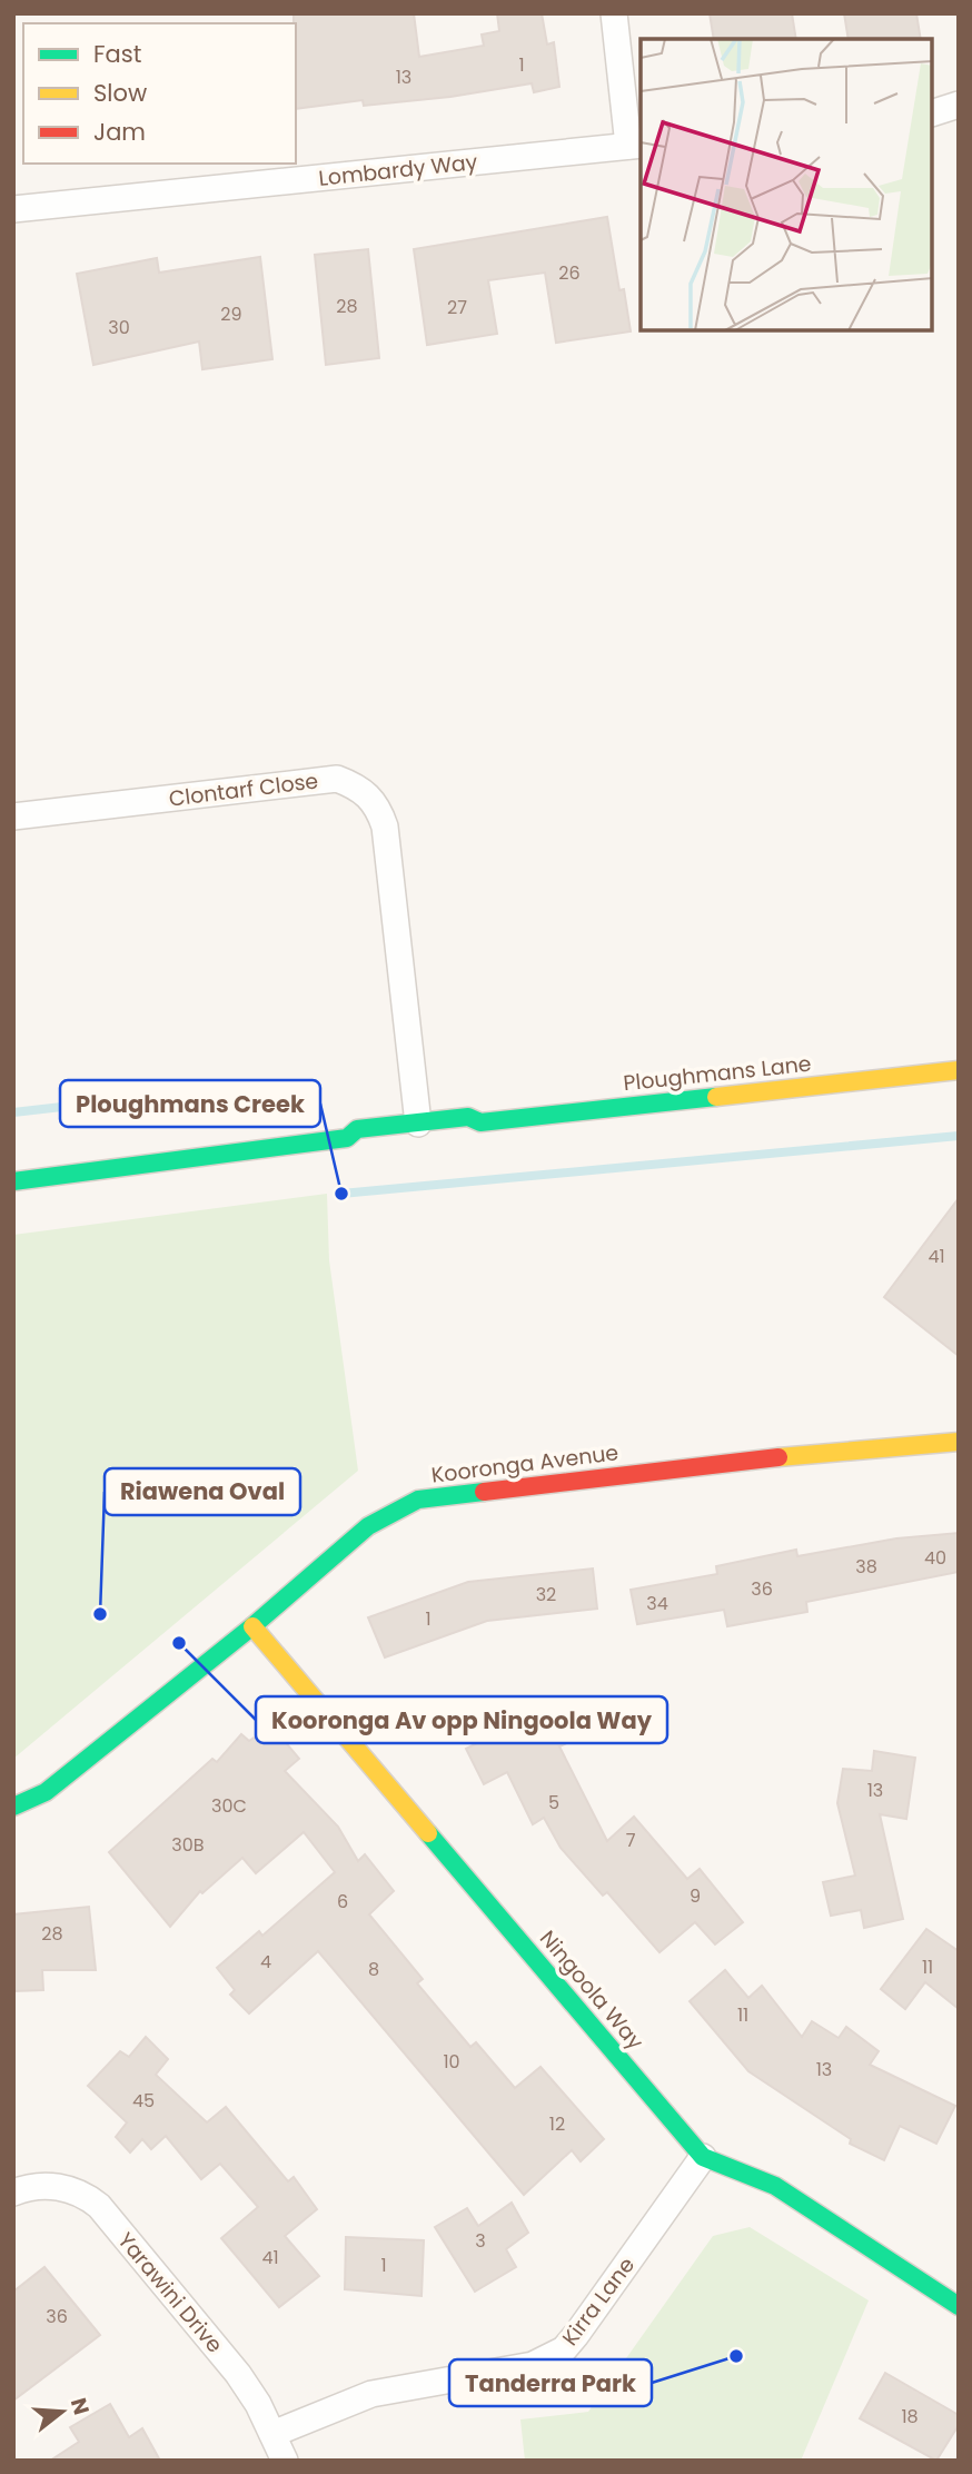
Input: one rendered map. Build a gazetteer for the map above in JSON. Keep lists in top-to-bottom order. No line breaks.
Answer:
{"streets":{"street":["Lombardy Way","Clontarf Close","Ploughmans Lane","Kooronga Avenue","Ningoola Way","Yarawini Drive","Kirra Lane"]},"crossings":[["Clontarf Close","Ploughmans Lane"],["Kooronga Avenue","Ningoola Way"],["Ningoola Way","Kirra Lane"],["Yarawini Drive","Kirra Lane"]],"places":["Ploughmans Creek","Riawena Oval","Kooronga Av opp Ningoola Way","Tanderra Park"],"house_numbers":["1","13","26","28","27","29","30","41","40","38","36","32","34","1","13","5","30C","7","30B","9","6","28","4","11","8","11","10","13","45","12","3","41","1","36","18"],"legend":["Fast","Slow","Jam"],"north":"right"}
